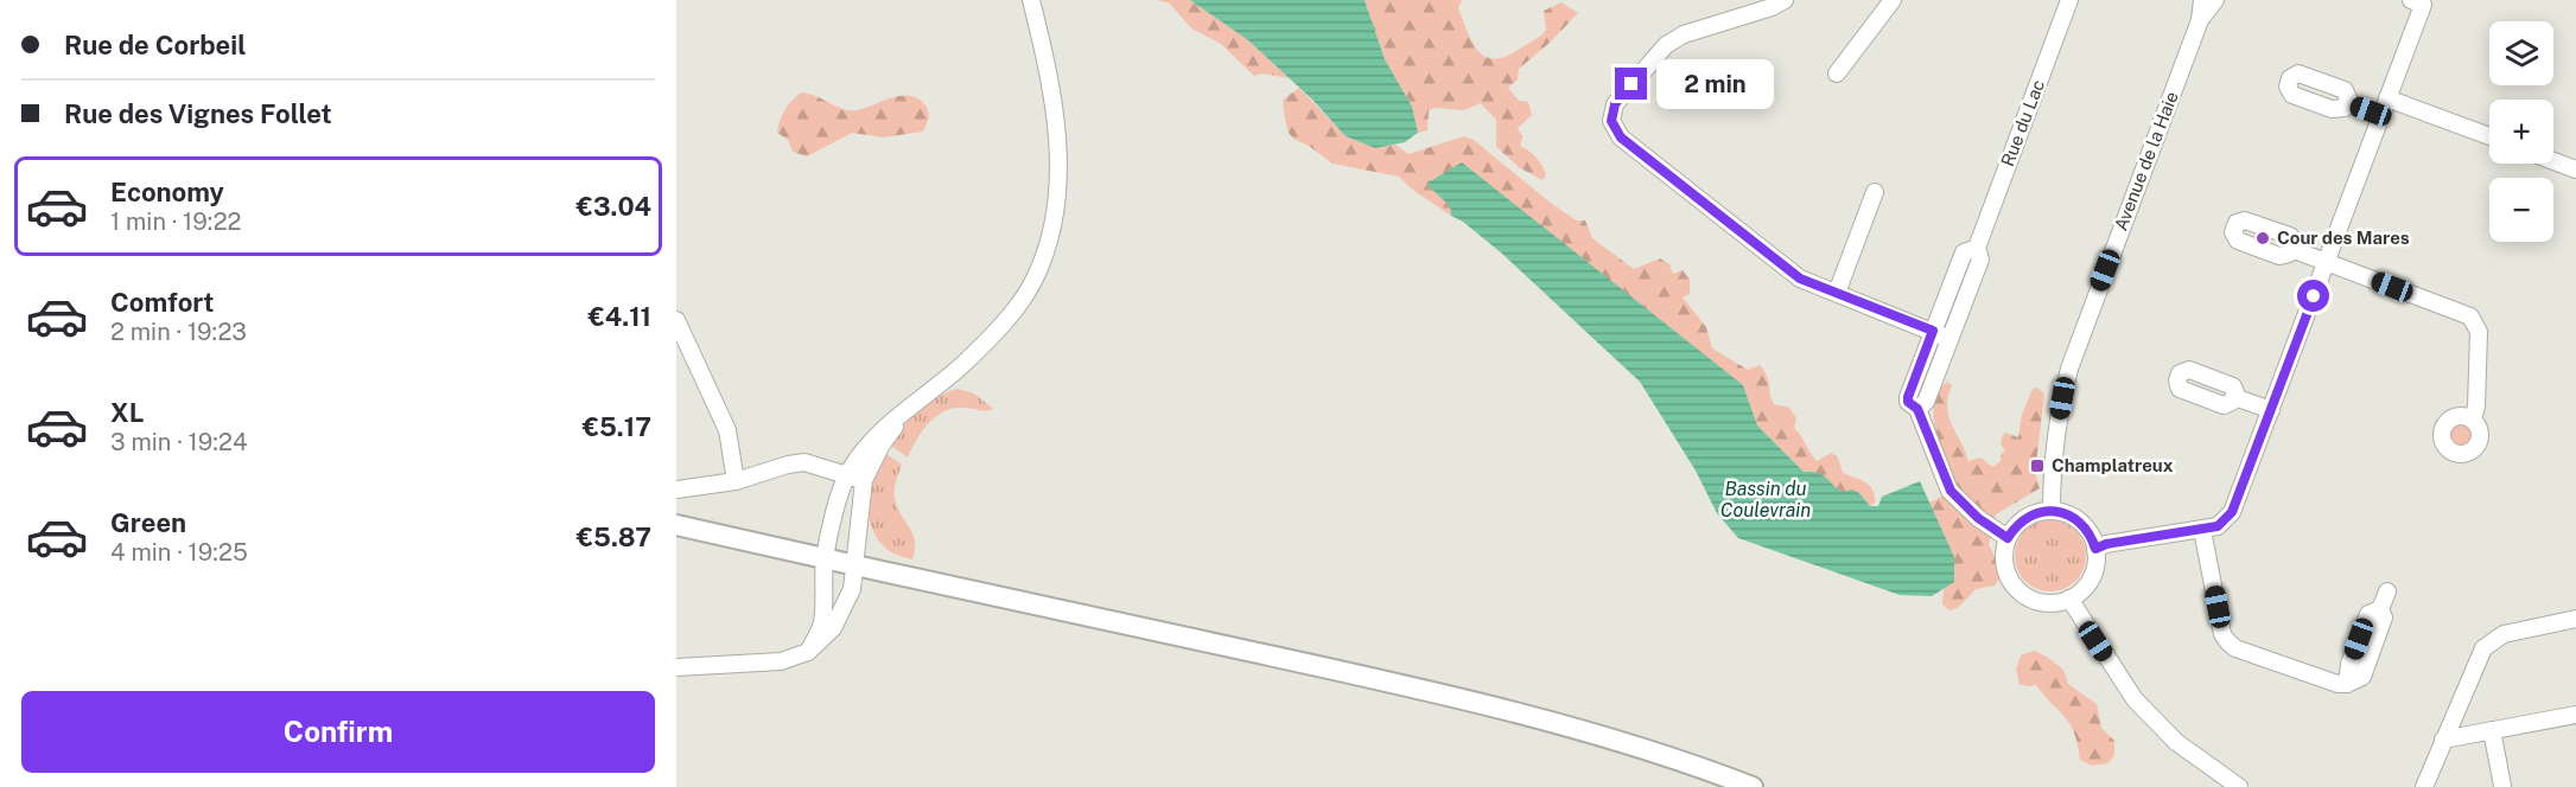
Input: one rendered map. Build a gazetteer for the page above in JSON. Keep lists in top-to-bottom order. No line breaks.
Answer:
{"streets":{"street":["Rue du Lac","Avenue de la Haie"]},"crossings":[["Rue du Lac","Avenue de la Haie"]],"water":["Bassin du Coulevrain"],"places":{"other":["Cour des Mares"],"transit":["Champlatreux"]},"page":{"banner":["Rue de Corbeil","Rue des Vignes Follet"],"map_buttons":["+","−"],"bubble":"2 min","list":[{"name":"Economy","note":"1 min · 19:22","value":"€3.04"},{"name":"Comfort","note":"2 min · 19:23","value":"€4.11"},{"name":"XL","note":"3 min · 19:24","value":"€5.17"},{"name":"Green","note":"4 min · 19:25","value":"€5.87"}],"buttons":"Confirm"}}
